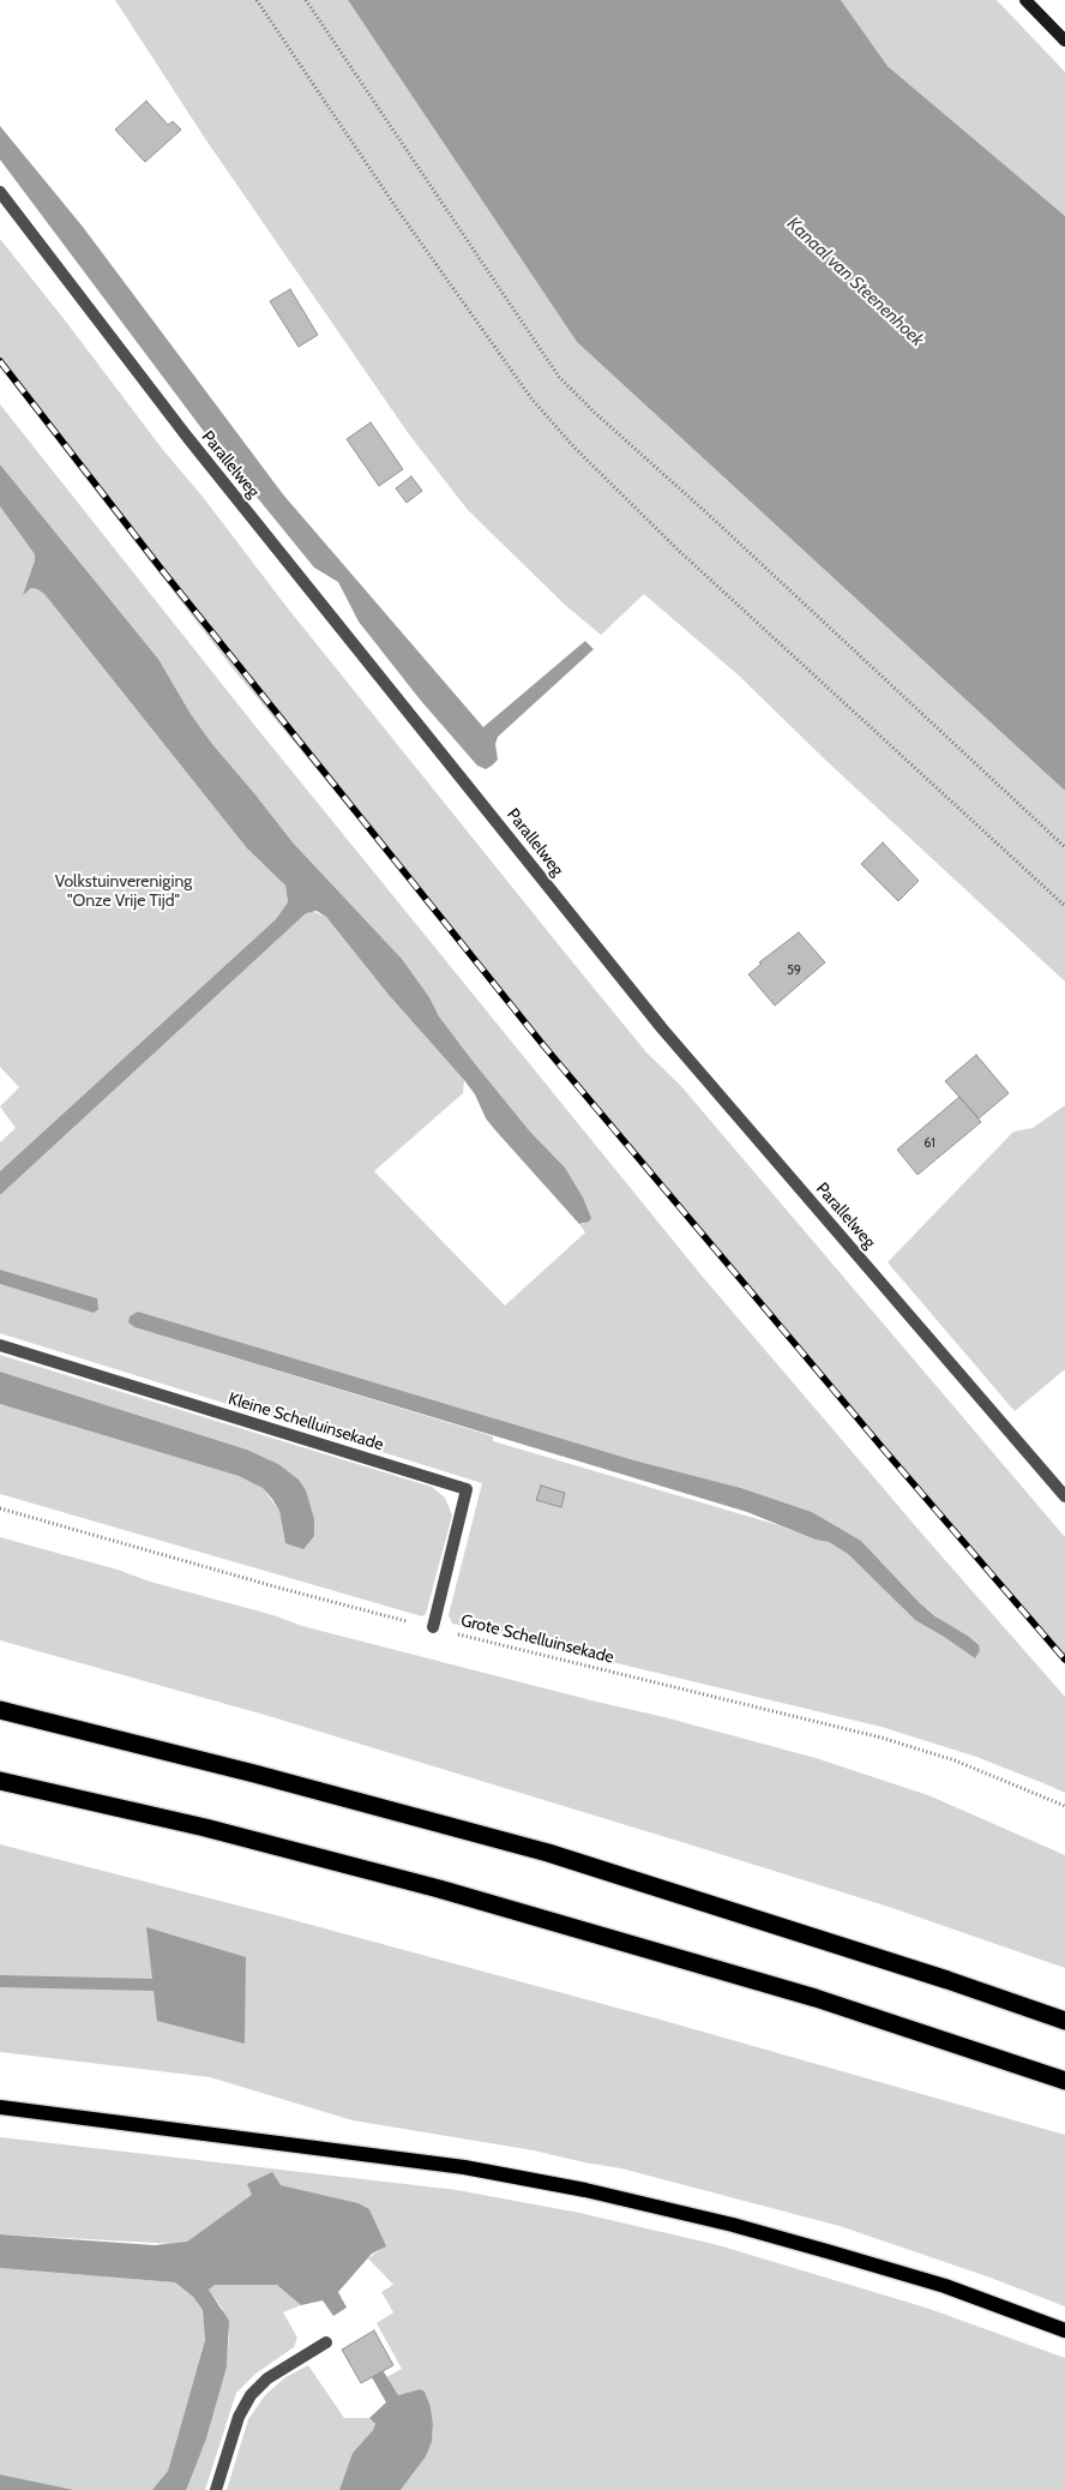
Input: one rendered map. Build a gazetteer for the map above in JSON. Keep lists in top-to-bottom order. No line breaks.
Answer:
{"streets":{"street":["Parallelweg","Kleine Schelluinsekade"],"path":["Grote Schelluinsekade"]},"crossings":[["Kleine Schelluinsekade","Grote Schelluinsekade"]],"water":["Kanaal van Steenenhoek"],"parks":["Volkstuinvereniging \"Onze Vrije Tijd\""],"house_numbers":["59","61"]}
